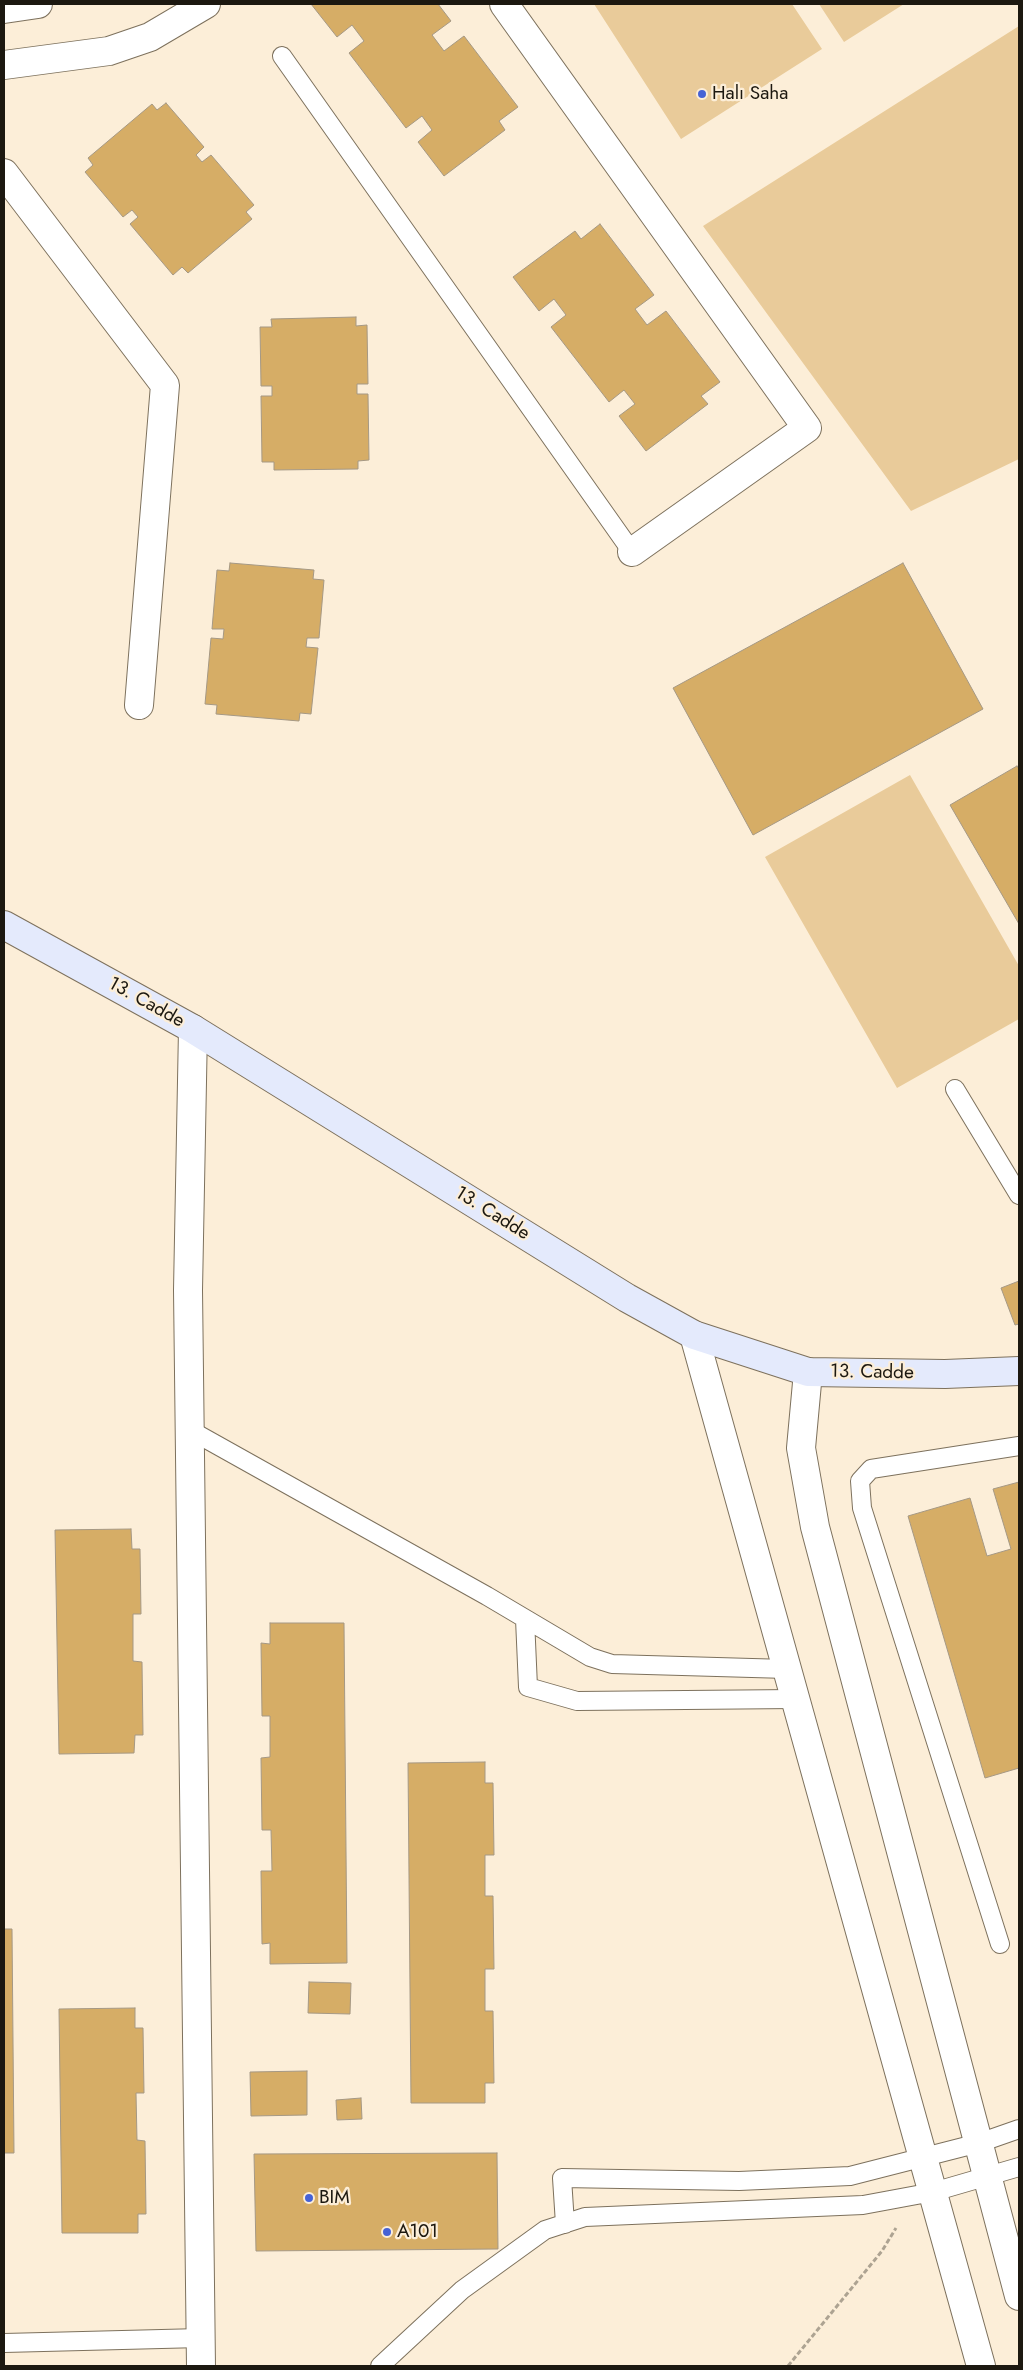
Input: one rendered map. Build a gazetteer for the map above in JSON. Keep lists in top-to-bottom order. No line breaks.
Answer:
{"streets":{"street":["13. Cadde"]},"places":["Halı Saha","BIM","A101"]}
